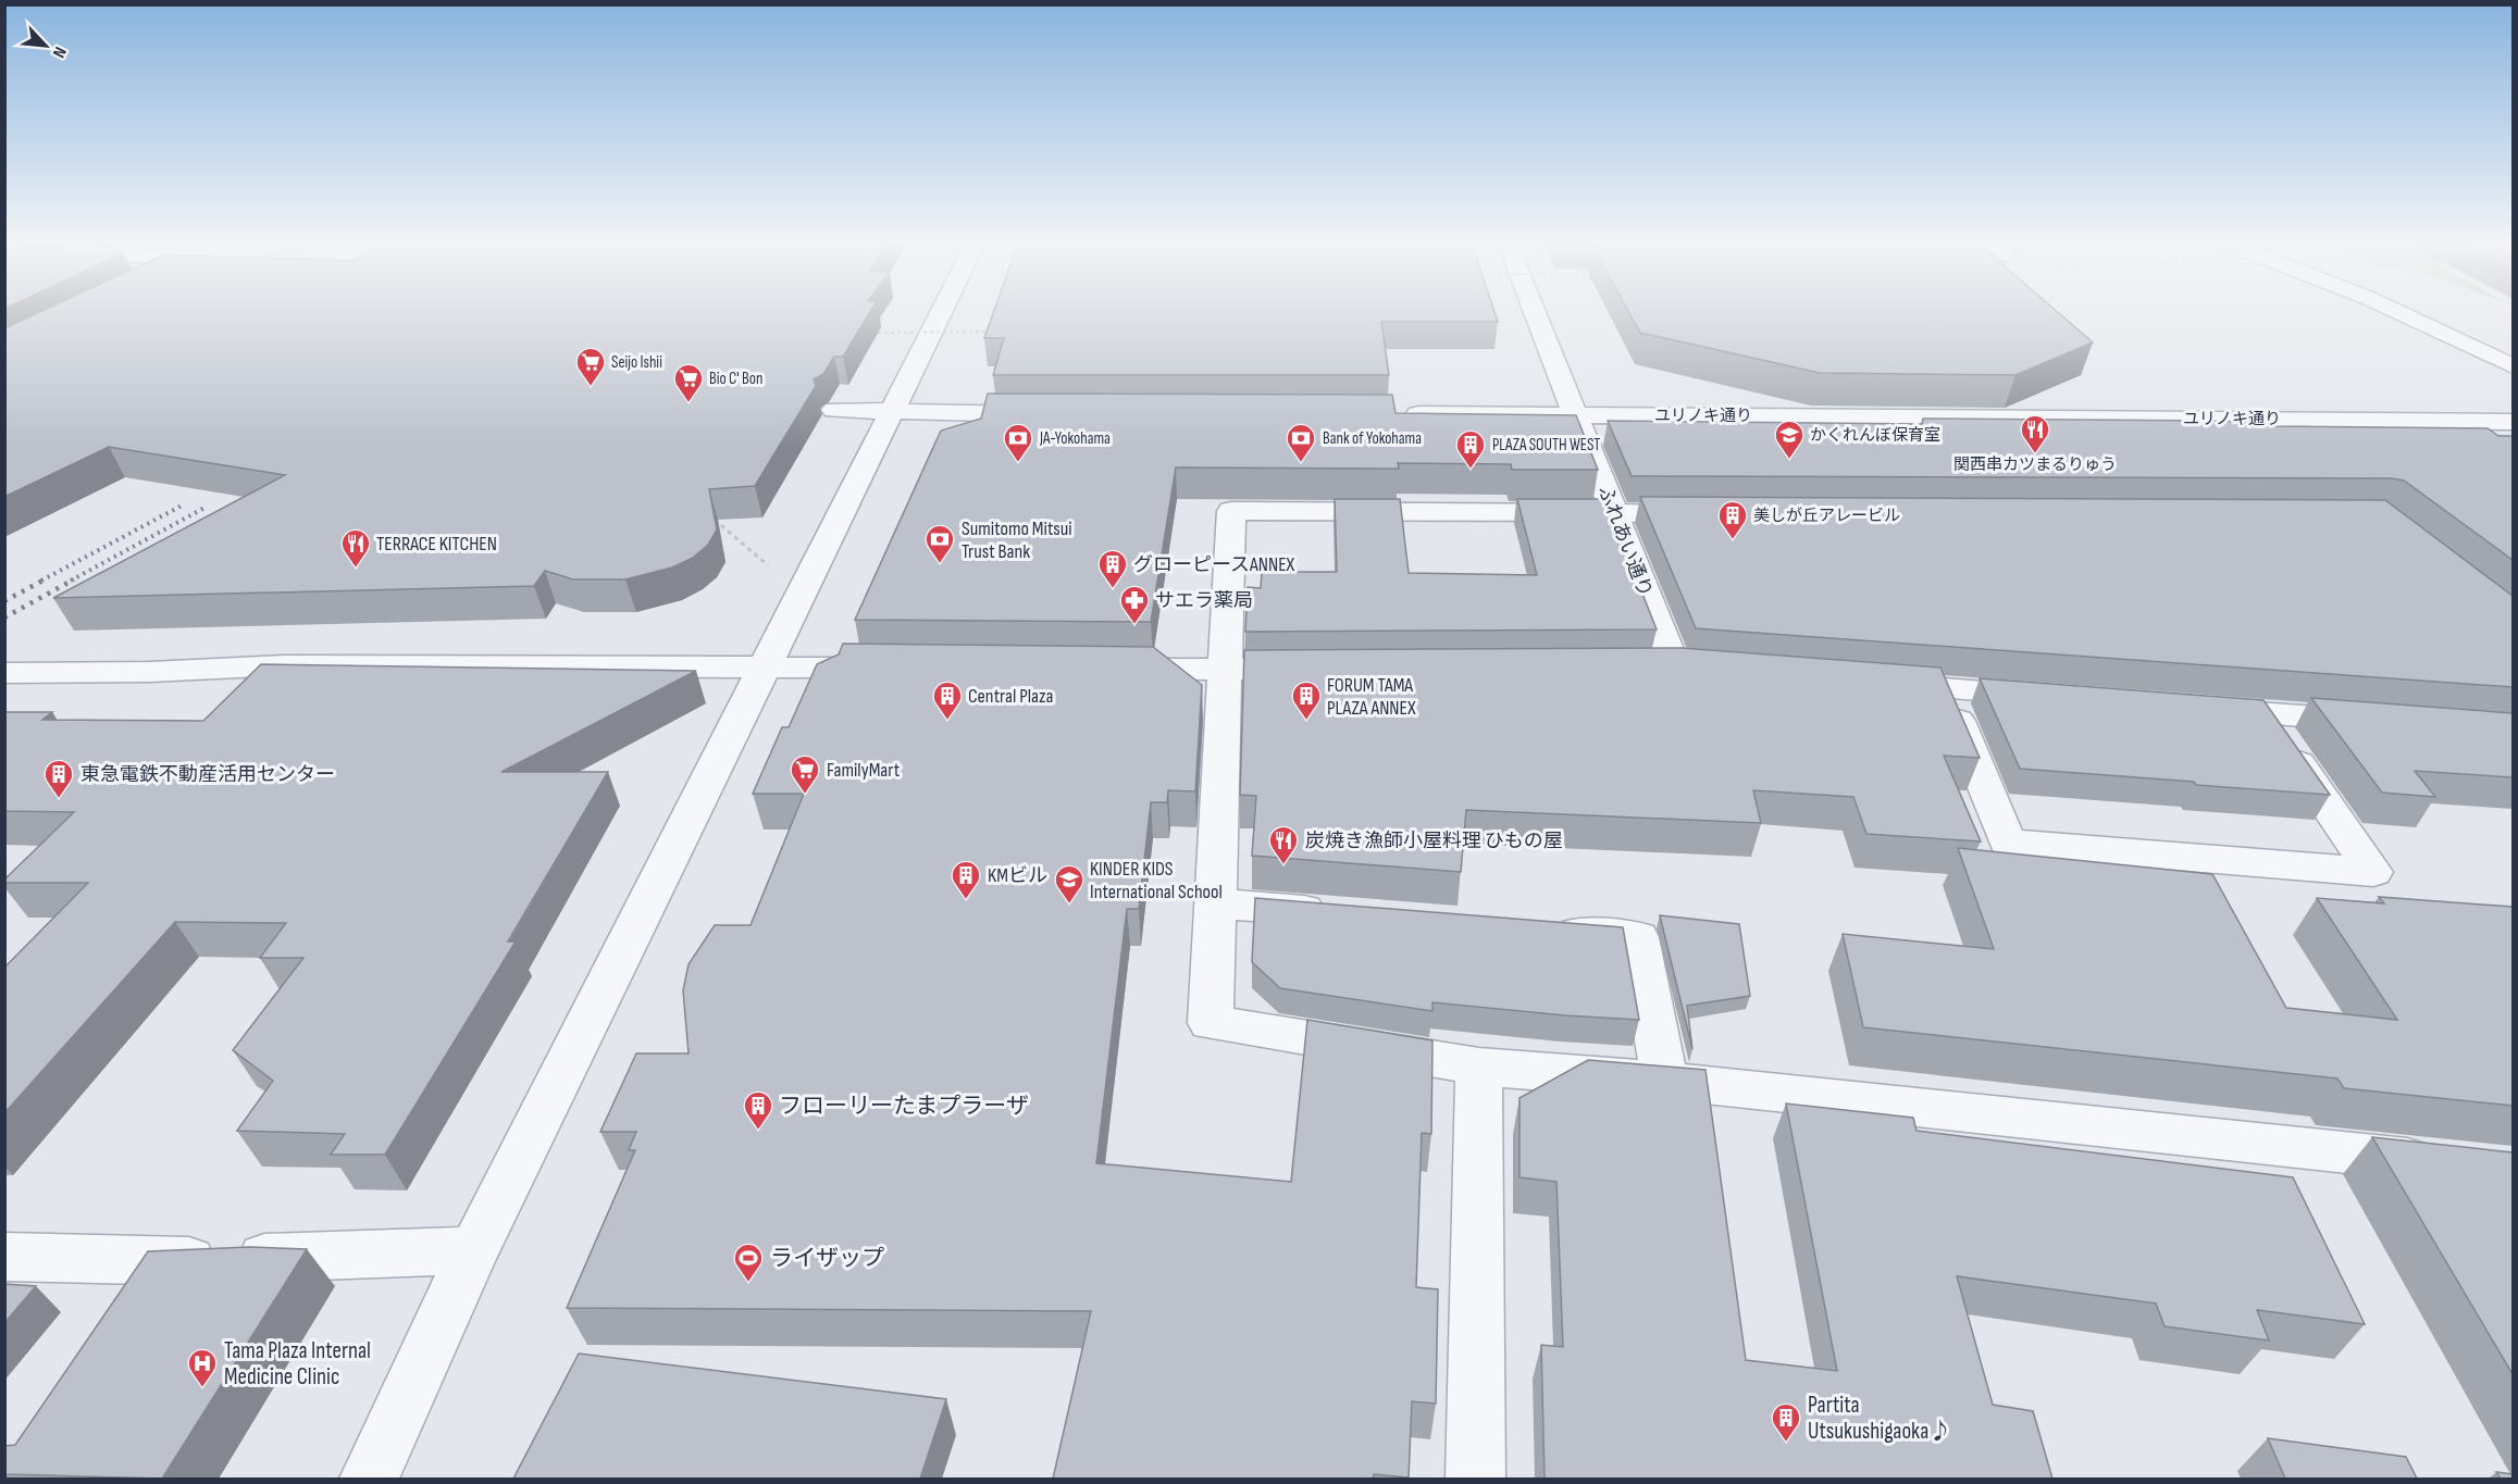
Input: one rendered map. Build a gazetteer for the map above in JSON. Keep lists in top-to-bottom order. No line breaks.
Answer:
{"streets":{"street":["ユリノキ通り","ふれあい通り"]},"crossings":[["ユリノキ通り","ふれあい通り"]],"places":{"supermarket":["Seijo Ishii","Bio C' Bon","FamilyMart"],"restaurant":["関西串カツまるりゅう","TERRACE KITCHEN","炭焼き漁師小屋料理 ひもの屋"],"school or university":["かくれんぼ保育室","KINDER KIDS International School"],"bank":["JA-Yokohama","Bank of Yokohama","Sumitomo Mitsui Trust Bank"],"building":["PLAZA SOUTH WEST","美しが丘アレービル","グローピースANNEX","Central Plaza","FORUM TAMA PLAZA ANNEX","東急電鉄不動産活用センター","KMビル","フローリーたまプラーザ","Partita Utsukushigaoka♪"],"pharmacy":["サエラ薬局"],"sports":["ライザップ"],"hospital":["Tama Plaza Internal Medicine Clinic"]},"north":"bottom right"}
